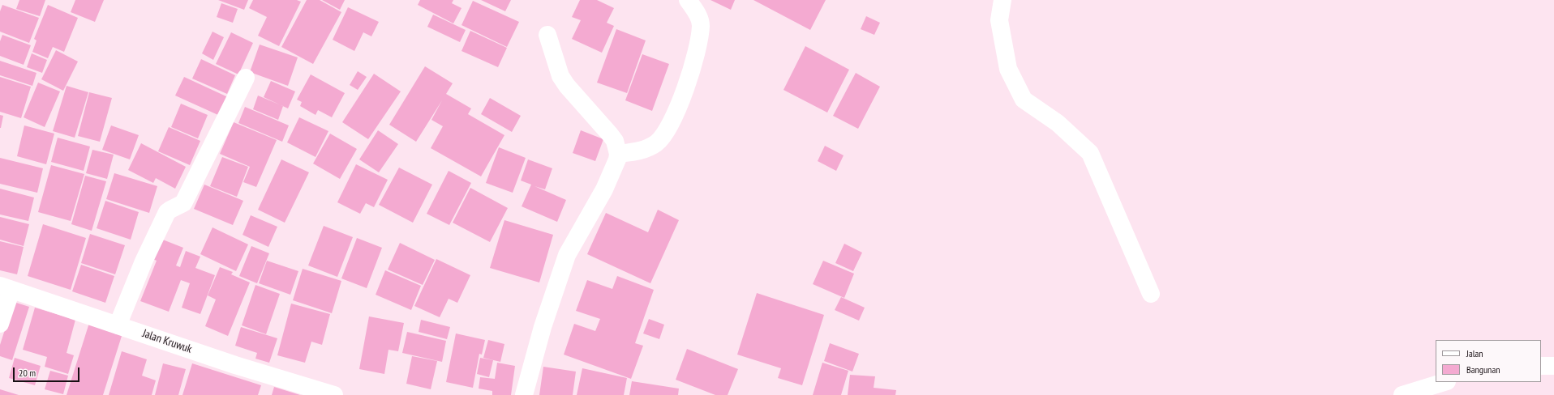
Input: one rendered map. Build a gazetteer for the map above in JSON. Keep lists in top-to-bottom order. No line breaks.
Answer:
{"streets":{"street":["Jalan Kruwuk"]},"legend":["Jalan","Bangunan"],"scale_bar":"20 m"}
